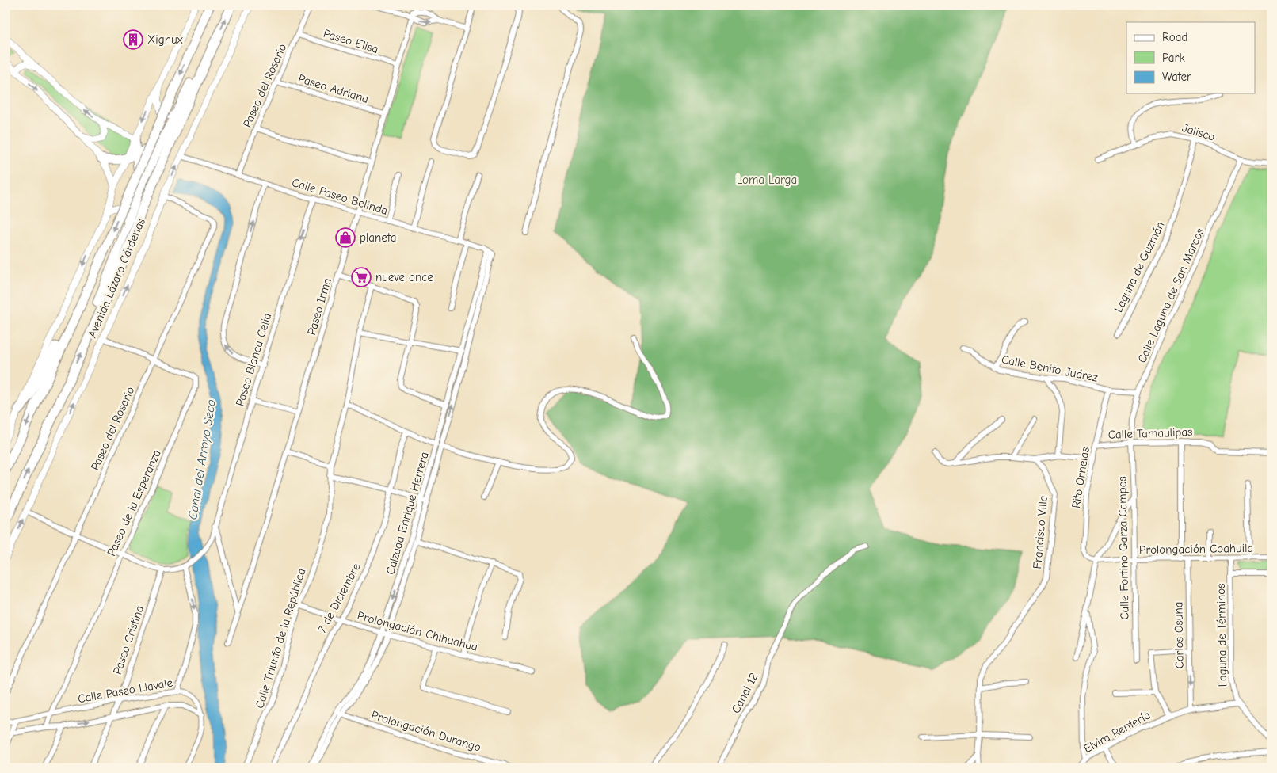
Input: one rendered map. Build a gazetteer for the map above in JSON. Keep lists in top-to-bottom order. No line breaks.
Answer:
{"streets":{"highway":["Avenida Lázaro Cárdenas"],"street":["Paseo Elisa","Paseo del Rosario","Paseo Adriana","Jalisco","Calle Paseo Belinda","Laguna de Guzmán","Calle Laguna de San Marcos","Paseo Irma","Paseo Blanca Celia","Calle Benito Juárez","Calle Tamaulipas","Rito Ornelas","Paseo de la Esperanza","Calzada Enrique Herrera","Francisco Villa","Calle Fortino Garza Campos","Prolongación Coahuila","7 de Diciembre","Prolongación Chihuahua","Carlos Osuna","Laguna de Términos","Calle Triunfo de la República","Paseo Cristina","Calle Paseo Llavale","Canal 12","Prolongación Durango","Elvira Rentería"]},"crossings":[["Paseo Elisa","Paseo del Rosario"],["Paseo Elisa","Paseo Irma"],["Paseo del Rosario","Paseo Adriana"],["Paseo del Rosario","Calle Paseo Belinda"],["Paseo del Rosario","Avenida Lázaro Cárdenas"],["Paseo del Rosario","Paseo de la Esperanza"],["Paseo Adriana","Paseo Irma"],["Jalisco","Laguna de Guzmán"],["Jalisco","Calle Laguna de San Marcos"],["Calle Paseo Belinda","Avenida Lázaro Cárdenas"],["Calle Paseo Belinda","Paseo Irma"],["Calle Paseo Belinda","Paseo Blanca Celia"],["Calle Paseo Belinda","Calzada Enrique Herrera"],["Avenida Lázaro Cárdenas","Paseo de la Esperanza"],["Calle Laguna de San Marcos","Calle Benito Juárez"],["Calle Laguna de San Marcos","Calle Tamaulipas"],["Calle Laguna de San Marcos","Calle Fortino Garza Campos"],["Calle Benito Juárez","Rito Ornelas"],["Calle Tamaulipas","Rito Ornelas"],["Calle Tamaulipas","Calle Fortino Garza Campos"],["Rito Ornelas","Prolongación Coahuila"],["Paseo de la Esperanza","Calle Paseo Llavale"],["Calzada Enrique Herrera","Prolongación Chihuahua"],["Calzada Enrique Herrera","Prolongación Durango"],["Calle Fortino Garza Campos","Prolongación Coahuila"],["Prolongación Coahuila","Carlos Osuna"],["Prolongación Coahuila","Laguna de Términos"],["7 de Diciembre","Prolongación Chihuahua"],["Prolongación Chihuahua","Calle Triunfo de la República"],["Carlos Osuna","Elvira Rentería"],["Laguna de Términos","Elvira Rentería"],["Paseo Cristina","Calle Paseo Llavale"]],"one_way":["Paseo Blanca Celia","Carlos Osuna"],"water":["Canal del Arroyo Seco"],"parks":["Loma Larga"],"places":{"building":["Xignux"],"shop":["planeta"],"supermarket":["nueve once"]},"legend":["Road","Park","Water"]}
